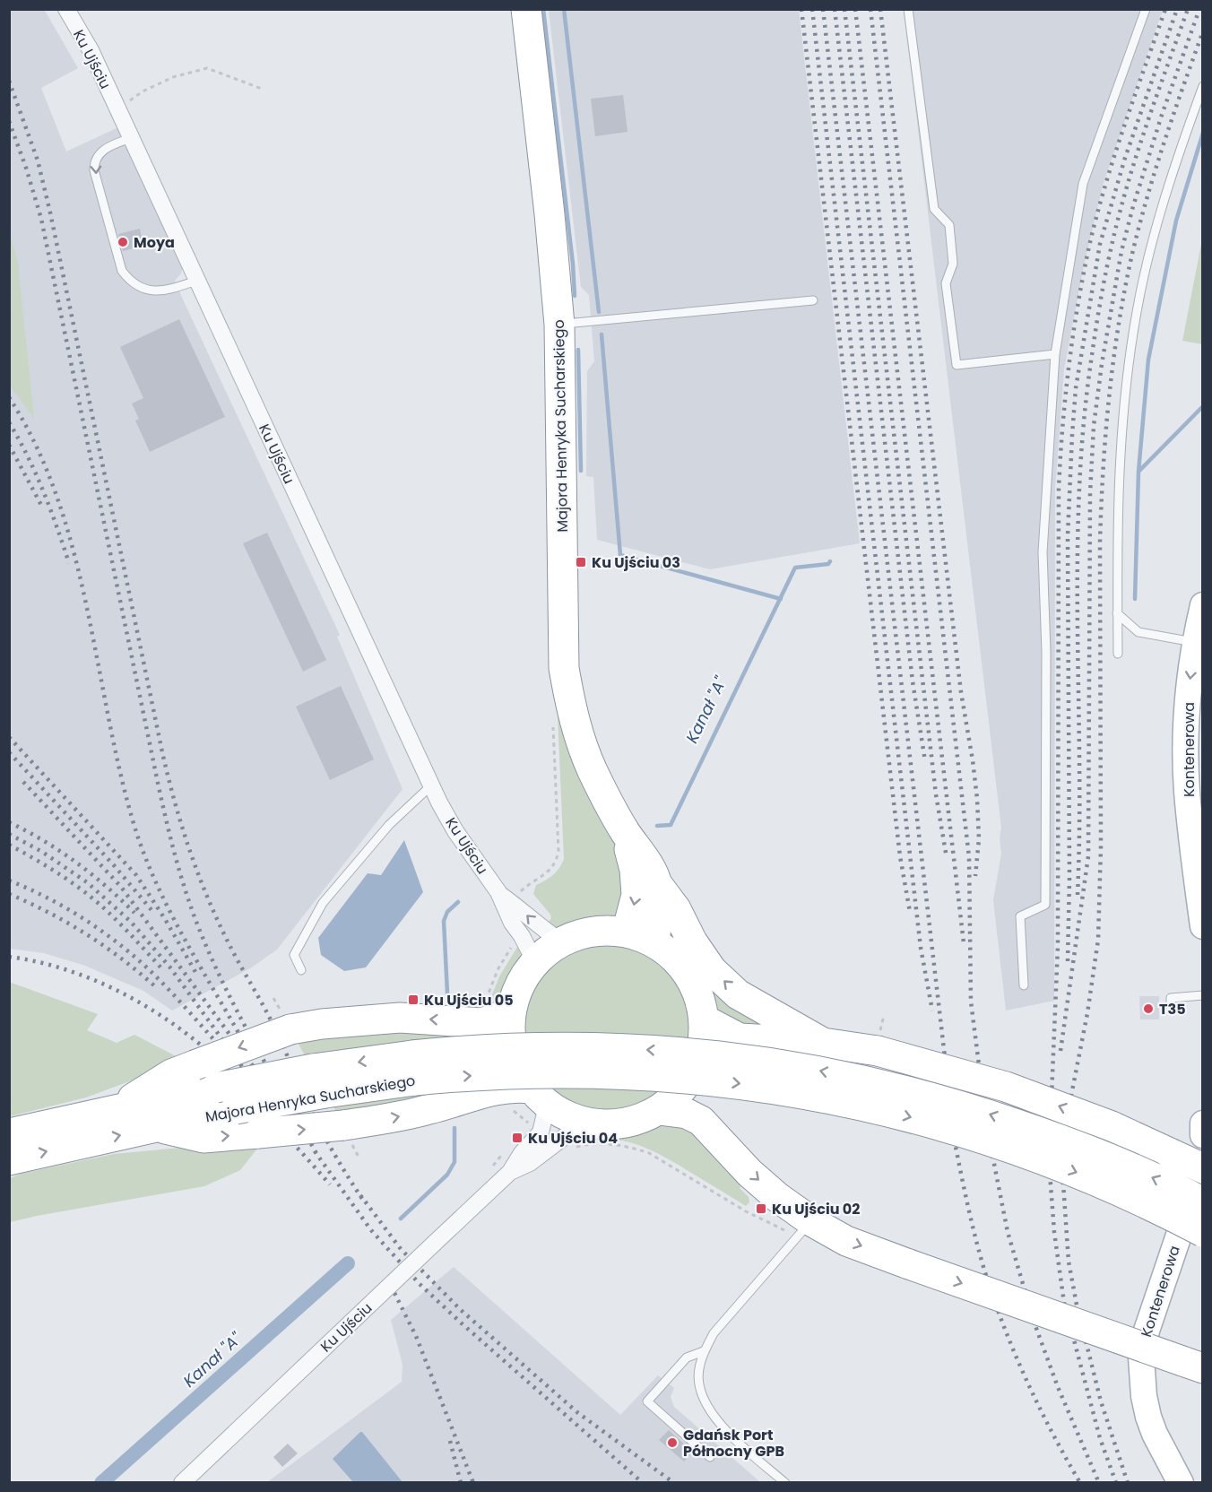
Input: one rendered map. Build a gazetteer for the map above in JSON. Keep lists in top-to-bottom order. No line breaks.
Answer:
{"streets":{"highway":["Majora Henryka Sucharskiego"],"main road":["Kontenerowa"],"street":["Ku Ujściu"]},"one_way":["Kontenerowa"],"water":["Kanał \"A\""],"places":{"other":["Moya","T35","Gdańsk Port Północny GPB"],"transit":["Ku Ujściu 03","Ku Ujściu 05","Ku Ujściu 04","Ku Ujściu 02"]}}
